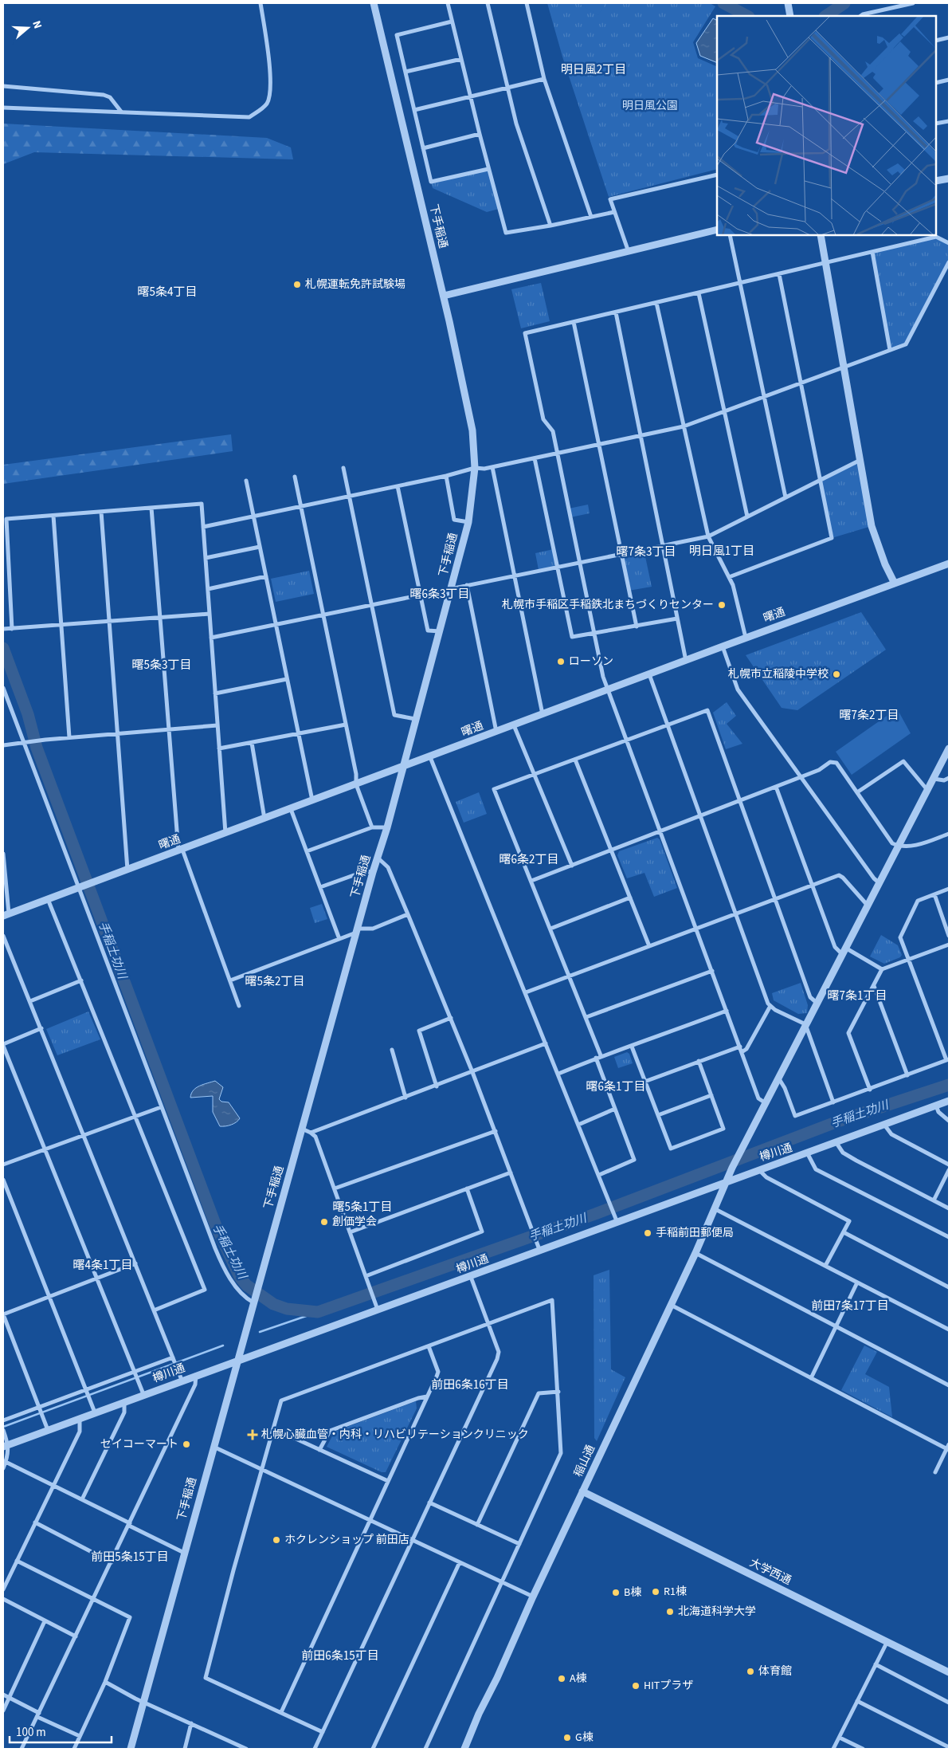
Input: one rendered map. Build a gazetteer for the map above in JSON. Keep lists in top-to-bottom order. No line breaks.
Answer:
{"streets":{"street":["下手稲通","曙通","樽川通","稲山通","大学西通"]},"crossings":[["下手稲通","曙通"],["下手稲通","樽川通"],["樽川通","稲山通"],["稲山通","大学西通"]],"districts":["明日風2丁目","曙5条4丁目","明日風1丁目","曙7条3丁目","曙6条3丁目","曙5条3丁目","曙7条2丁目","曙6条2丁目","曙5条2丁目","曙7条1丁目","曙6条1丁目","曙5条1丁目","曙4条1丁目","前田7条17丁目","前田6条16丁目","前田5条15丁目","前田6条15丁目"],"water":["手稲土功川"],"parks":["明日風公園"],"places":{"other":["札幌運転免許試験場","札幌市手稲区手稲鉄北まちづくりセンター","ローソン","札幌市立稲陵中学校","創価学会","手稲前田郵便局","セイコーマート","ホクレンショップ 前田店","R1棟","B棟","北海道科学大学","体育館","A棟","HITプラザ","G棟"],"health":["札幌心臓血管・内科・リハビリテーションクリニック"]},"scale_bar":"100 m","north":"right"}
